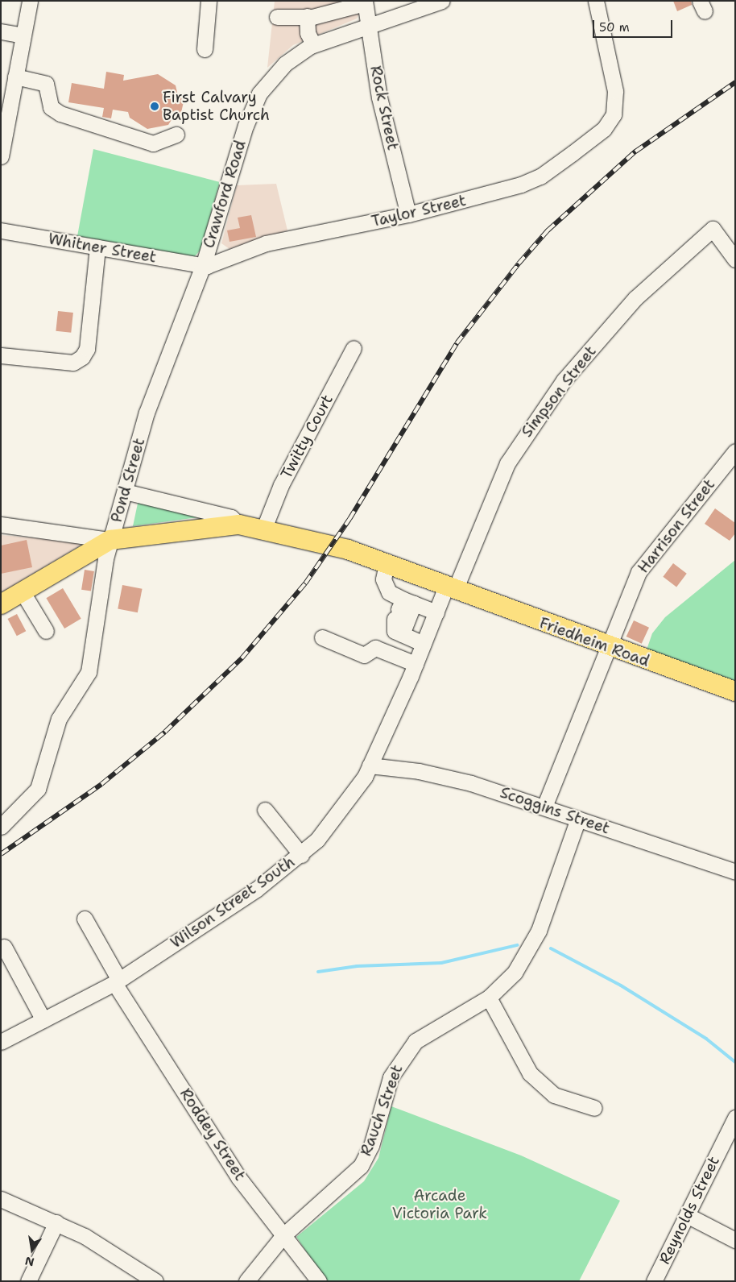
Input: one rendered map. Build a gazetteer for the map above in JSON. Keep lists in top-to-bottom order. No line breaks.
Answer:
{"streets":{"main road":["Friedheim Road"],"street":["Rock Street","Crawford Road","Taylor Street","Whitner Street","Simpson Street","Twitty Court","Pond Street","Harrison Street","Scoggins Street","Wilson Street South","Rauch Street","Roddey Street","Reynolds Street"]},"crossings":[["Rock Street","Crawford Road"],["Rock Street","Taylor Street"],["Crawford Road","Taylor Street"],["Crawford Road","Whitner Street"],["Crawford Road","Pond Street"],["Taylor Street","Whitner Street"],["Taylor Street","Pond Street"],["Whitner Street","Pond Street"],["Simpson Street","Friedheim Road"],["Simpson Street","Wilson Street South"],["Twitty Court","Friedheim Road"],["Pond Street","Friedheim Road"],["Harrison Street","Friedheim Road"],["Harrison Street","Scoggins Street"],["Friedheim Road","Wilson Street South"],["Scoggins Street","Wilson Street South"],["Scoggins Street","Rauch Street"],["Wilson Street South","Roddey Street"],["Rauch Street","Roddey Street"]],"parks":["Arcade Victoria Park"],"places":["First Calvary Baptist Church"],"scale_bar":"50 m","north":"bottom"}
